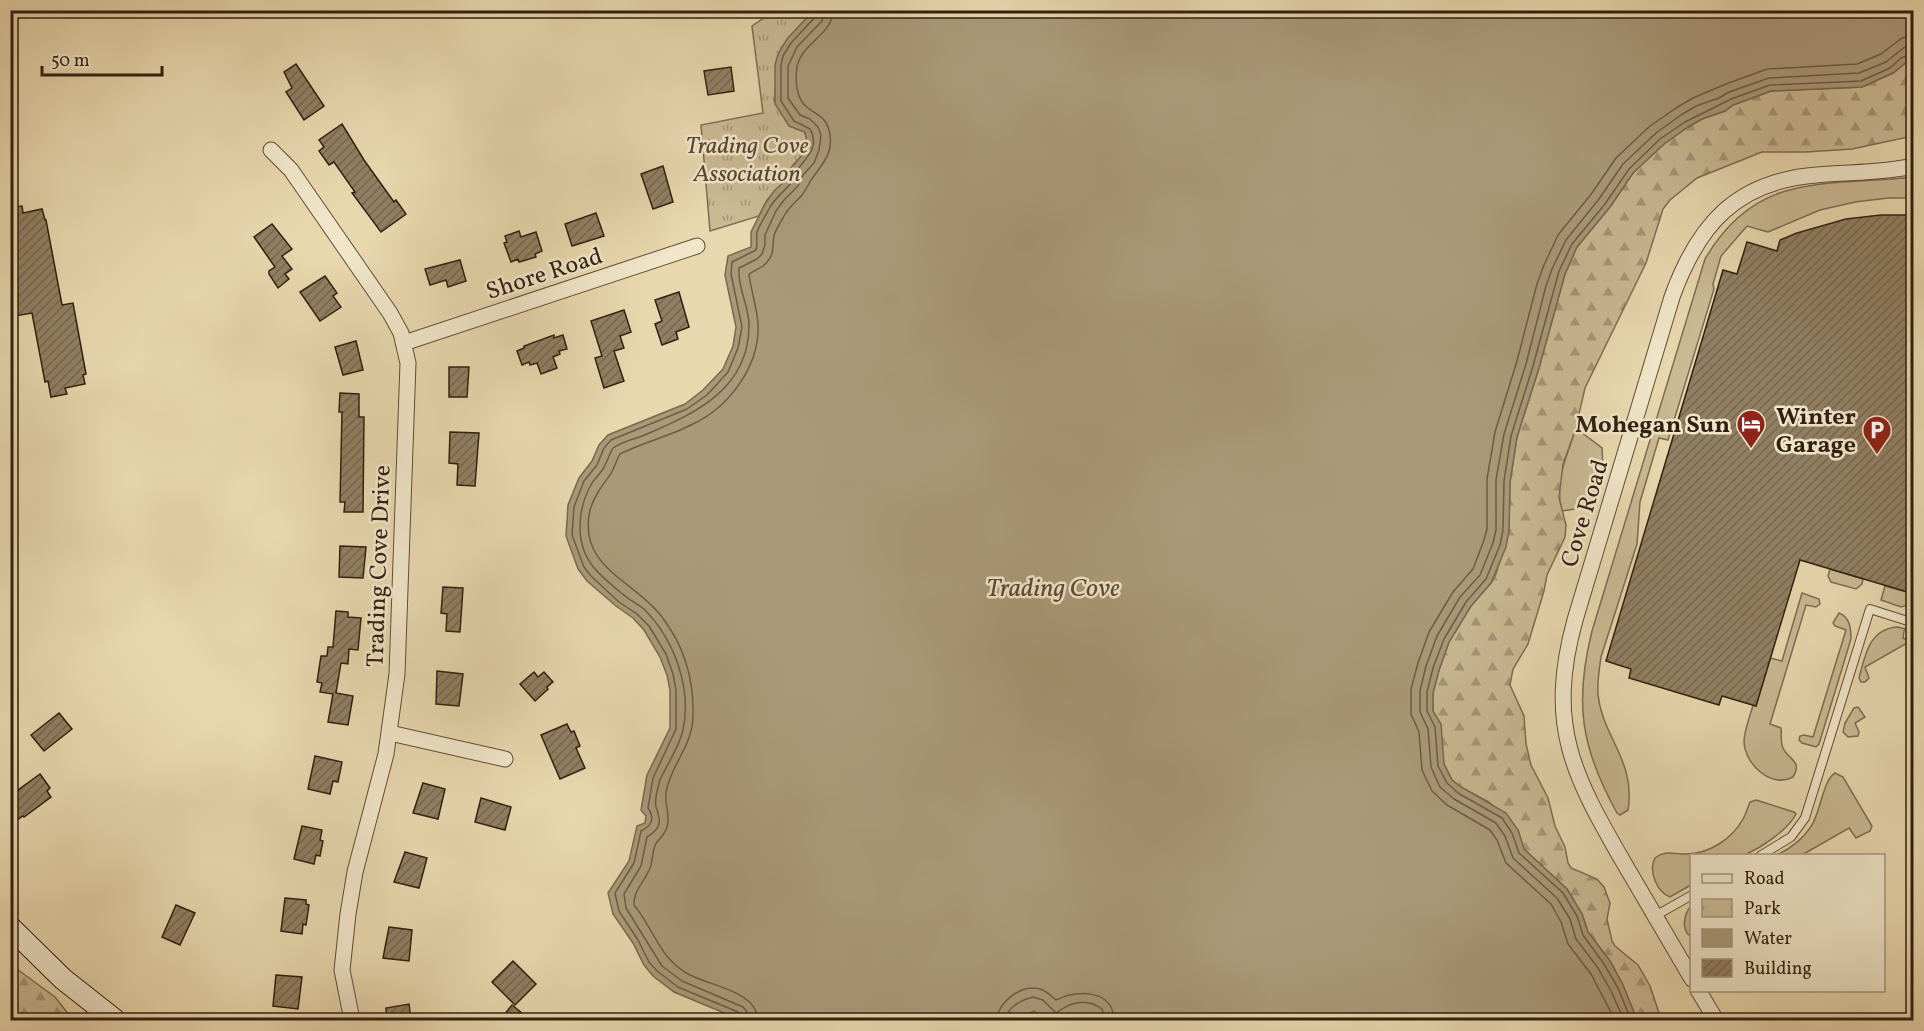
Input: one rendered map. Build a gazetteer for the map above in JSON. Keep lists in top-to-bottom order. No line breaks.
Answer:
{"streets":{"street":["Shore Road","Cove Road","Trading Cove Drive"]},"crossings":[["Shore Road","Trading Cove Drive"]],"water":["Trading Cove"],"parks":["Trading Cove Association"],"places":{"hotel":["Mohegan Sun"],"parking":["Winter Garage"]},"legend":["Road","Park","Water","Building"],"scale_bar":"50 m"}
